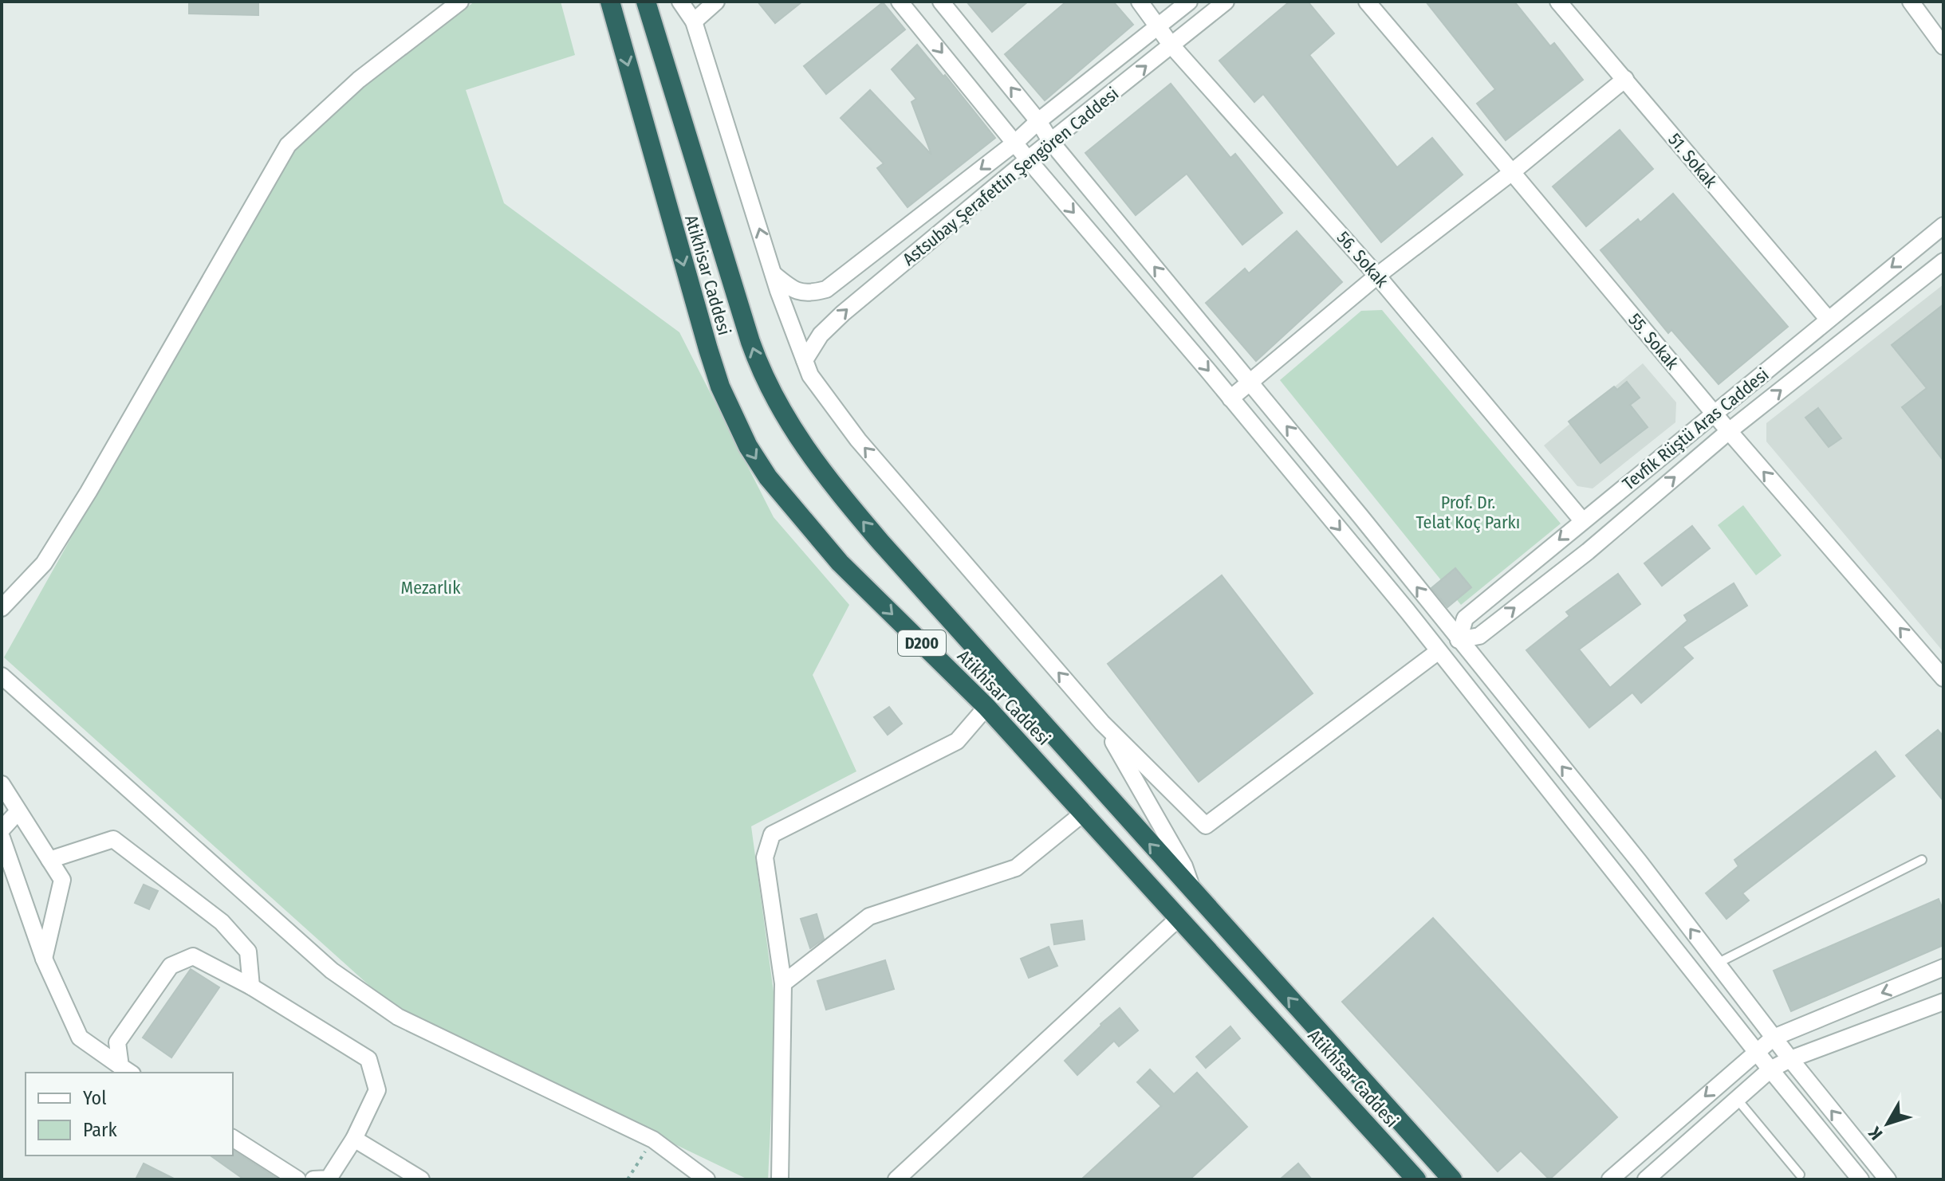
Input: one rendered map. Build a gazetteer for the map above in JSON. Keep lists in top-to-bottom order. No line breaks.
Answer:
{"streets":{"highway":["Atikhisar Caddesi","D200"],"street":["51. Sokak","Astsubay Şerafettin Şengören Caddesi","56. Sokak","55. Sokak","Tevfik Rüştü Aras Caddesi"]},"crossings":[["51. Sokak","Tevfik Rüştü Aras Caddesi"],["Astsubay Şerafettin Şengören Caddesi","56. Sokak"],["56. Sokak","Tevfik Rüştü Aras Caddesi"],["55. Sokak","Tevfik Rüştü Aras Caddesi"]],"one_way":["55. Sokak"],"parks":["Prof. Dr. Telat Koç Parkı","Mezarlık"],"legend":["Yol","Park"],"north":"bottom left"}
